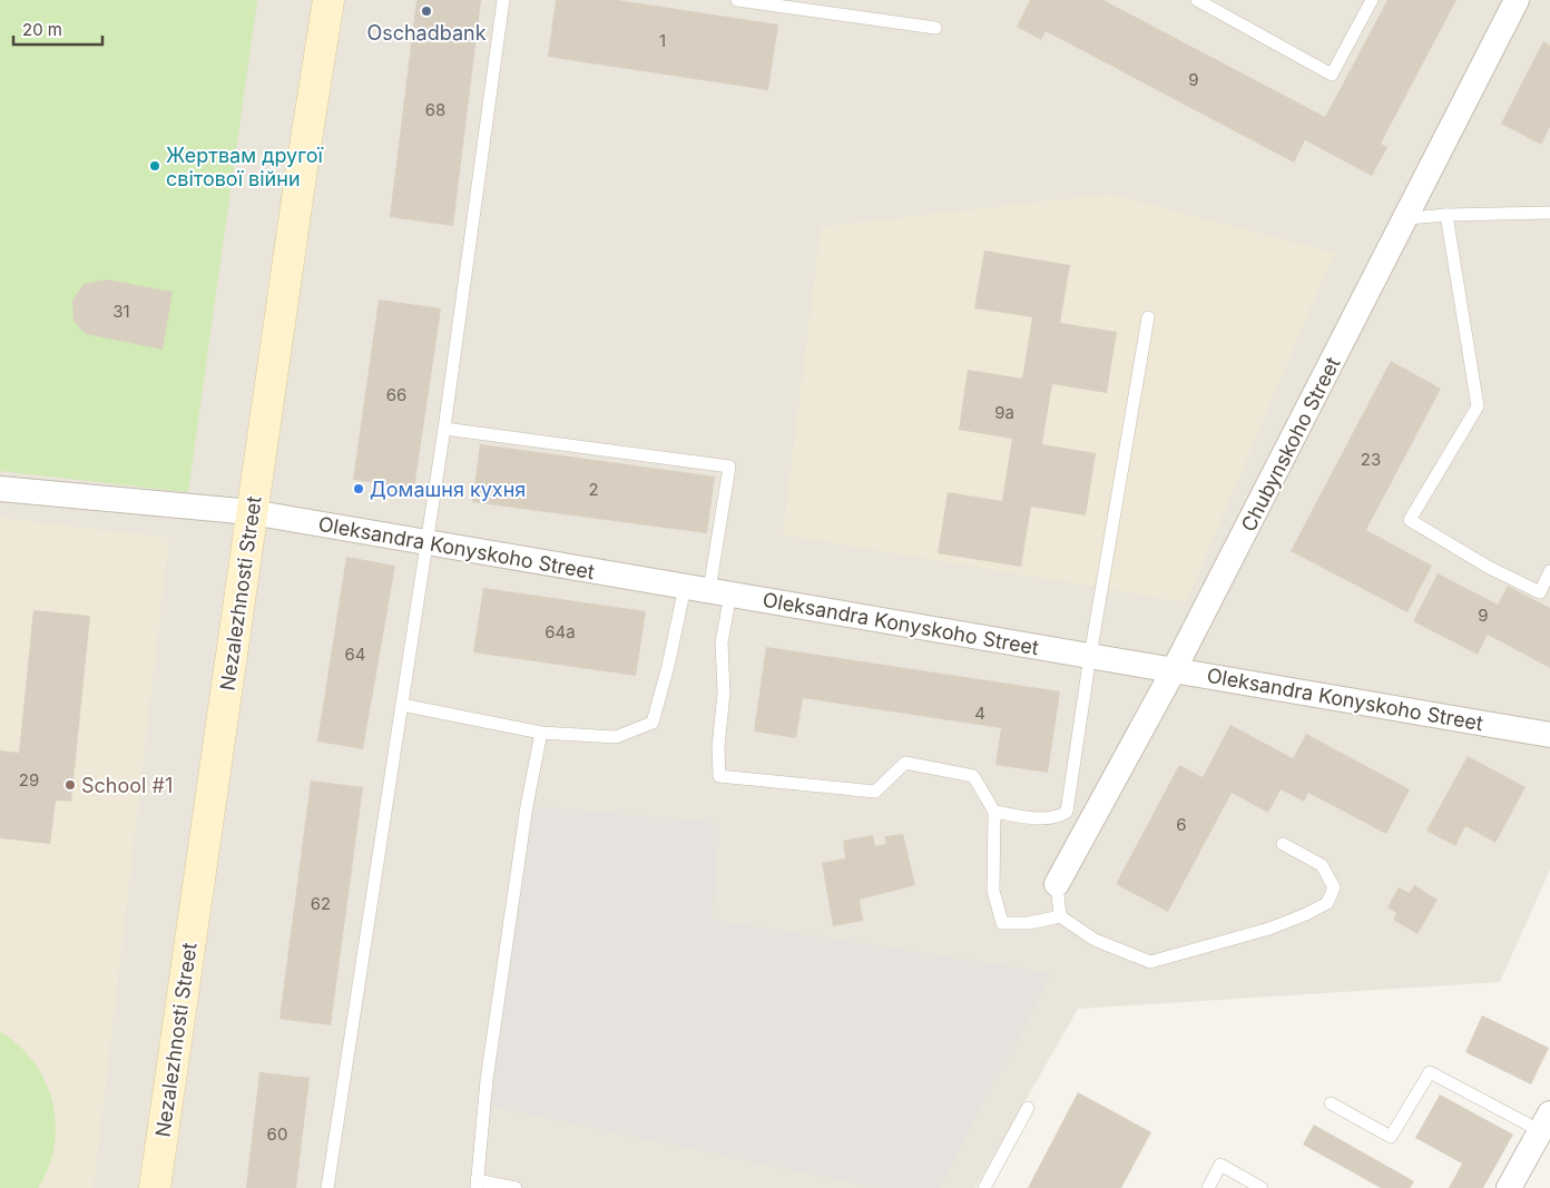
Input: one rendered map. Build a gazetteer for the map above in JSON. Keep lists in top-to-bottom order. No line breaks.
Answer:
{"streets":{"main road":["Nezalezhnosti Street"],"street":["Chubynskoho Street","Oleksandra Konyskoho Street"]},"crossings":[["Chubynskoho Street","Oleksandra Konyskoho Street"],["Oleksandra Konyskoho Street","Nezalezhnosti Street"]],"places":["Oschadbank","Жертвам другої світової війни","Домашня кухня","School #1"],"house_numbers":["1","9","68","31","66","9а","23","2","9","64а","64","4","29","6","62","60"],"scale_bar":"20 m"}
